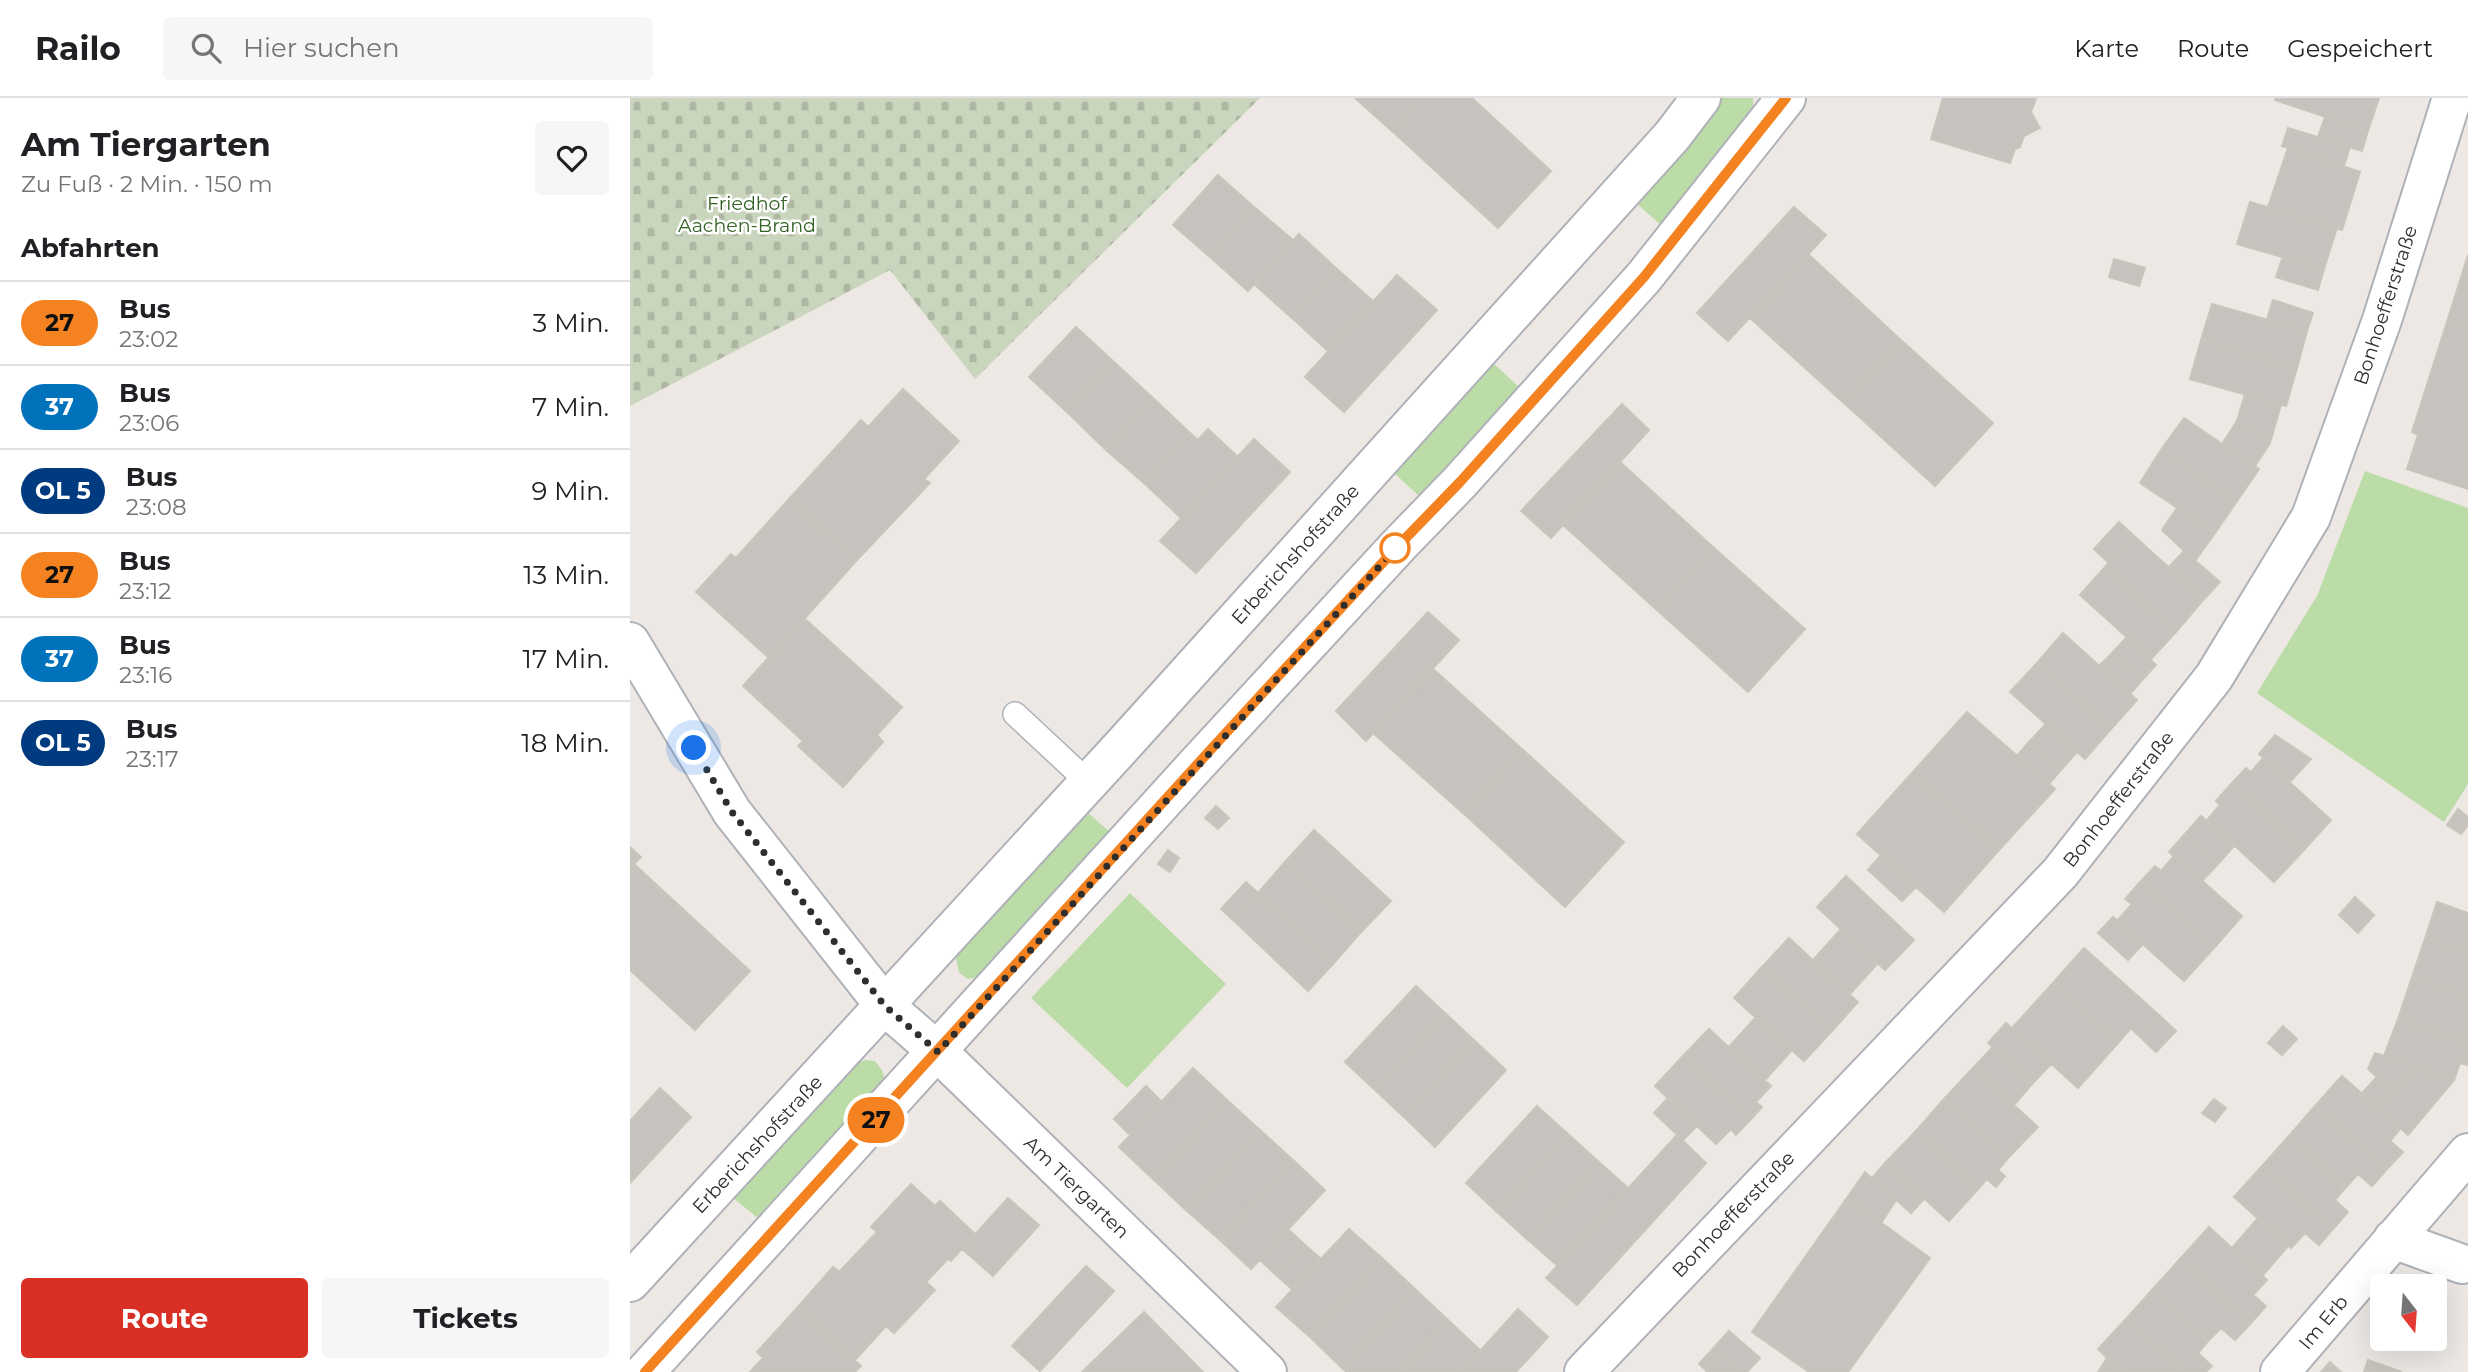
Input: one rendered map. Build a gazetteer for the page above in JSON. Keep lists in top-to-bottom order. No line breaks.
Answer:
{"streets":{"street":["Bonhoefferstraße","Erberichshofstraße","Am Tiergarten","Im Erb"]},"crossings":[["Erberichshofstraße","Am Tiergarten"]],"parks":["Friedhof Aachen-Brand"],"lines":["bus line 27"],"north":"bottom","page":{"header":"Railo","search":"Hier suchen","nav":["Karte","Route","Gespeichert"],"heading":[["Am Tiergarten","Zu Fuß · 2 Min. · 150 m"],"Abfahrten"],"on_map":"27","list":[{"mark":"27","name":"Bus","note":"23:02","value":"3 Min."},{"mark":"37","name":"Bus","note":"23:06","value":"7 Min."},{"mark":"OL 5","name":"Bus","note":"23:08","value":"9 Min."},{"mark":"27","name":"Bus","note":"23:12","value":"13 Min."},{"mark":"37","name":"Bus","note":"23:16","value":"17 Min."},{"mark":"OL 5","name":"Bus","note":"23:17","value":"18 Min."}],"buttons":["Route","Tickets"]}}
